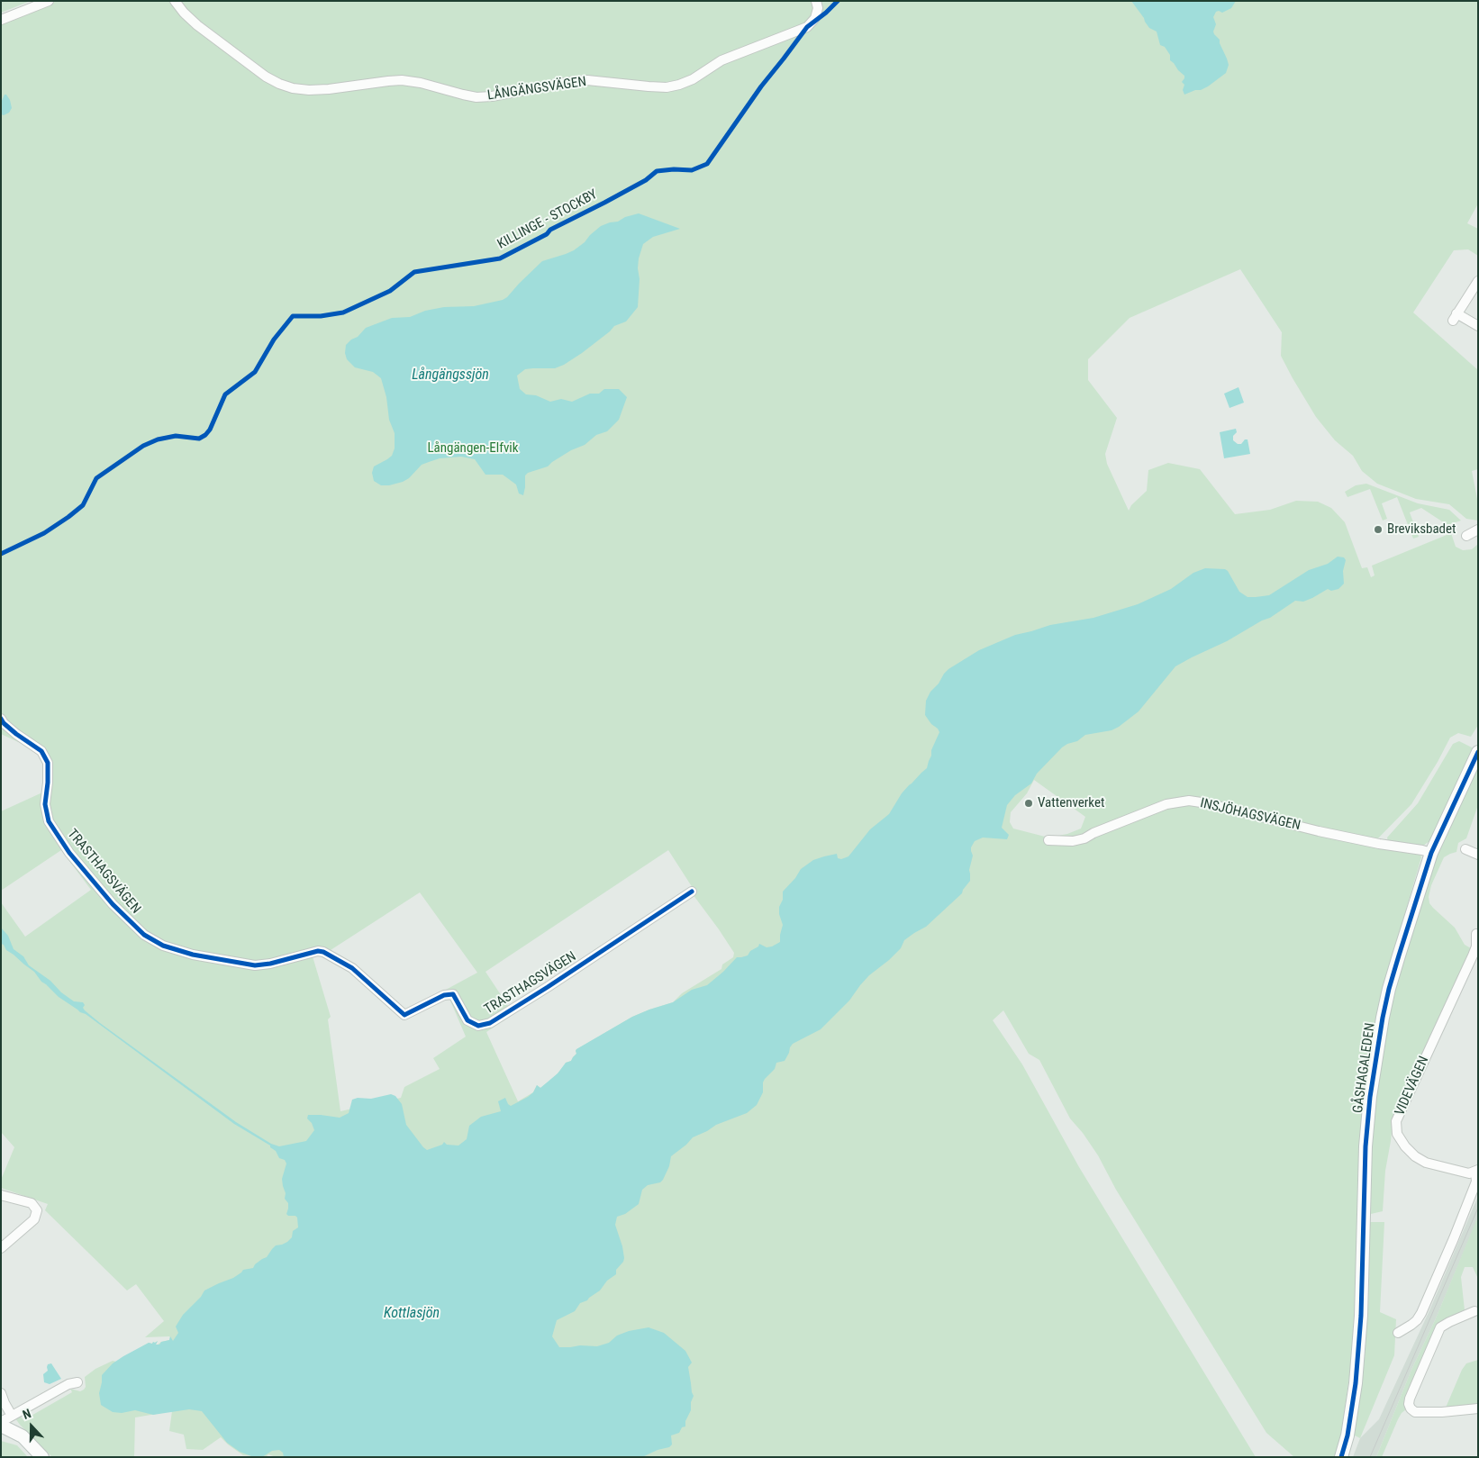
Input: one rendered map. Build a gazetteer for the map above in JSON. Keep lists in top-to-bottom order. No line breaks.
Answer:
{"streets":{"main road":["GÅSHAGALEDEN"],"street":["LÅNGÄNGSVÄGEN","INSJÖHAGSVÄGEN","TRASTHAGSVÄGEN","VIDEVÄGEN"],"cycle path":["KILLINGE - STOCKBY"]},"crossings":[["INSJÖHAGSVÄGEN","GÅSHAGALEDEN"]],"water":["Långängssjön","Kottlasjön"],"parks":["Långängen-Elfvik"],"places":["Breviksbadet","Vattenverket"],"north":"top"}
